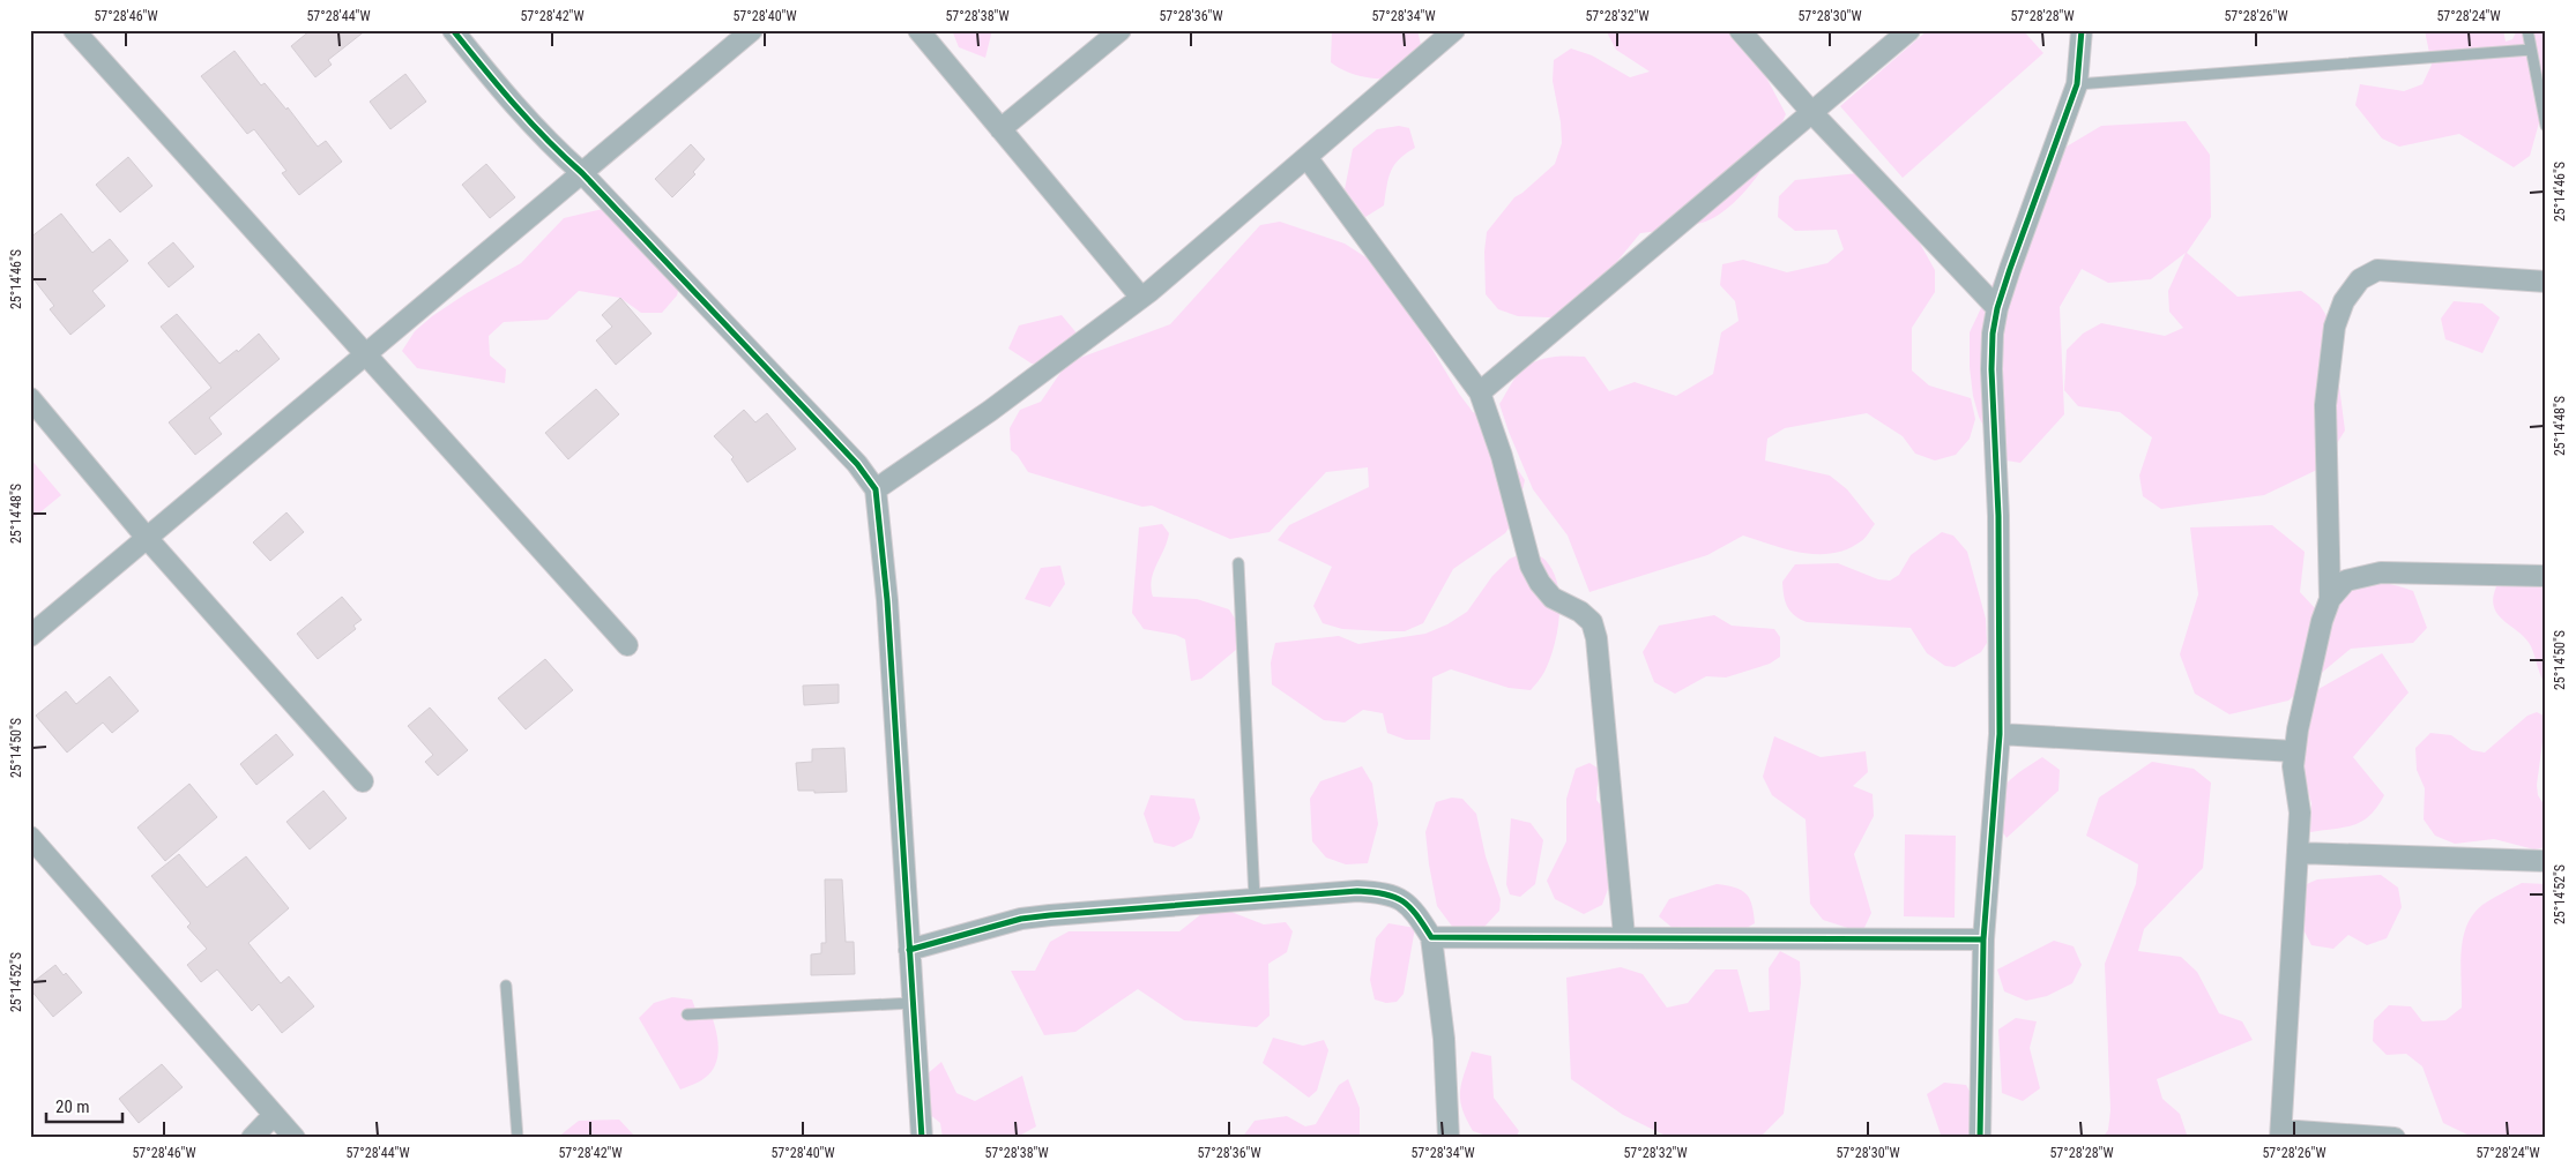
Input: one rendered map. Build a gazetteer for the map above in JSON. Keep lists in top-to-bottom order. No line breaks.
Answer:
{"scale_bar":"20 m","coordinates":["57°28'46\"W","57°28'44\"W","57°28'42\"W","57°28'40\"W","57°28'38\"W","57°28'36\"W","57°28'34\"W","57°28'32\"W","57°28'30\"W","57°28'28\"W","57°28'26\"W","57°28'24\"W","25°14'46\"S","25°14'48\"S","25°14'50\"S","25°14'52\"S"]}
